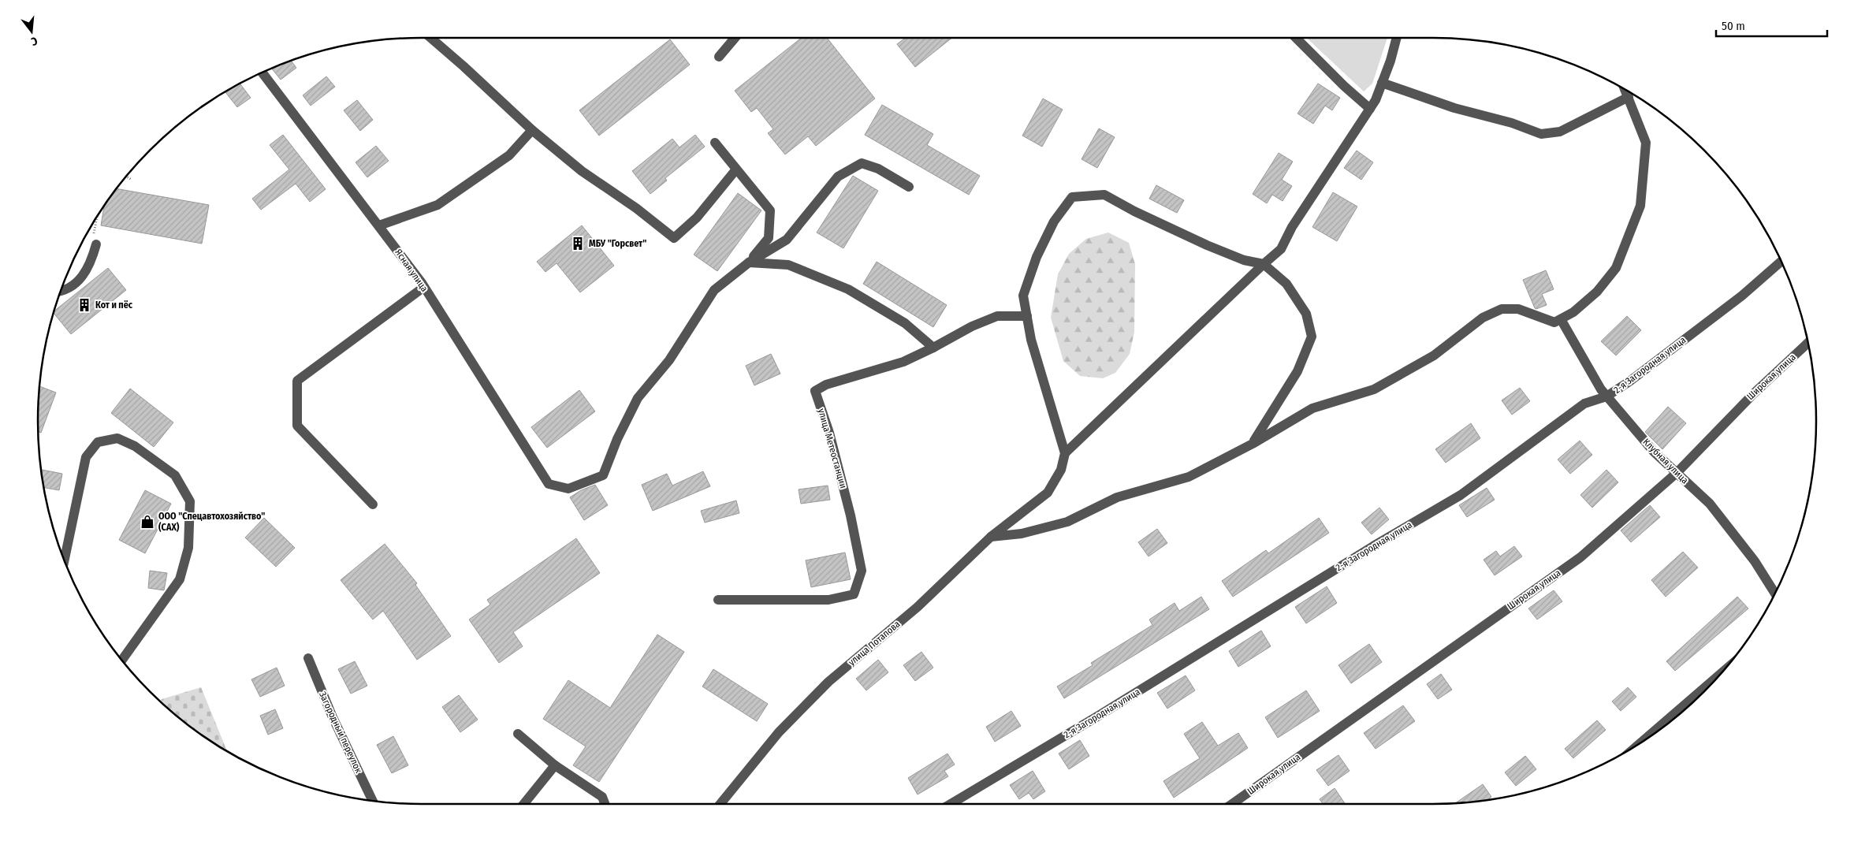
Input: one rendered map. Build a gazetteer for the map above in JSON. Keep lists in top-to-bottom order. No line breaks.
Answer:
{"streets":{"street":["Ясная улица","2-я Загородная улица","Широкая улица","улица Метеостанции","Клубная улица","улица Потапова","Загородный переулок"]},"crossings":[["2-я Загородная улица","Клубная улица"],["Широкая улица","Клубная улица"]],"places":{"building":["МБУ \"Горсвет\"","Кот и пёс"],"shop":["ООО \"Спецавтохозяйство\" (САХ)"]},"scale_bar":"50 m","north":"bottom"}
